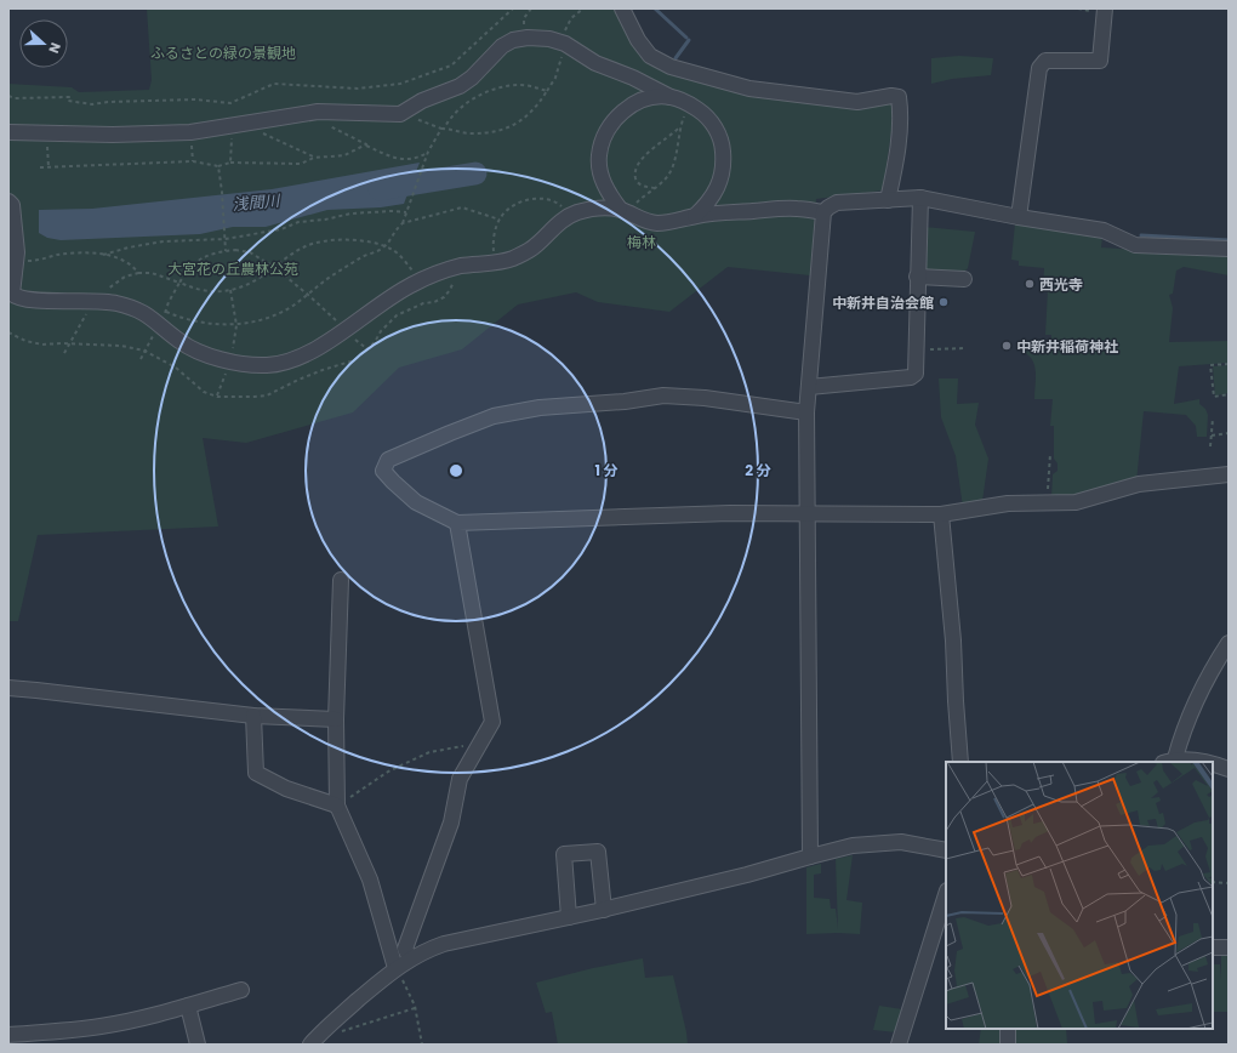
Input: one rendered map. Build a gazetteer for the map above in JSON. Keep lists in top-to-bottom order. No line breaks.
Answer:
{"water":["浅間川"],"parks":["ふるさとの緑の景観地","梅林","大宮花の丘農林公苑"],"places":["西光寺","中新井自治会館","中新井稲荷神社"],"north":"right","rings":["1 分","2 分"]}
